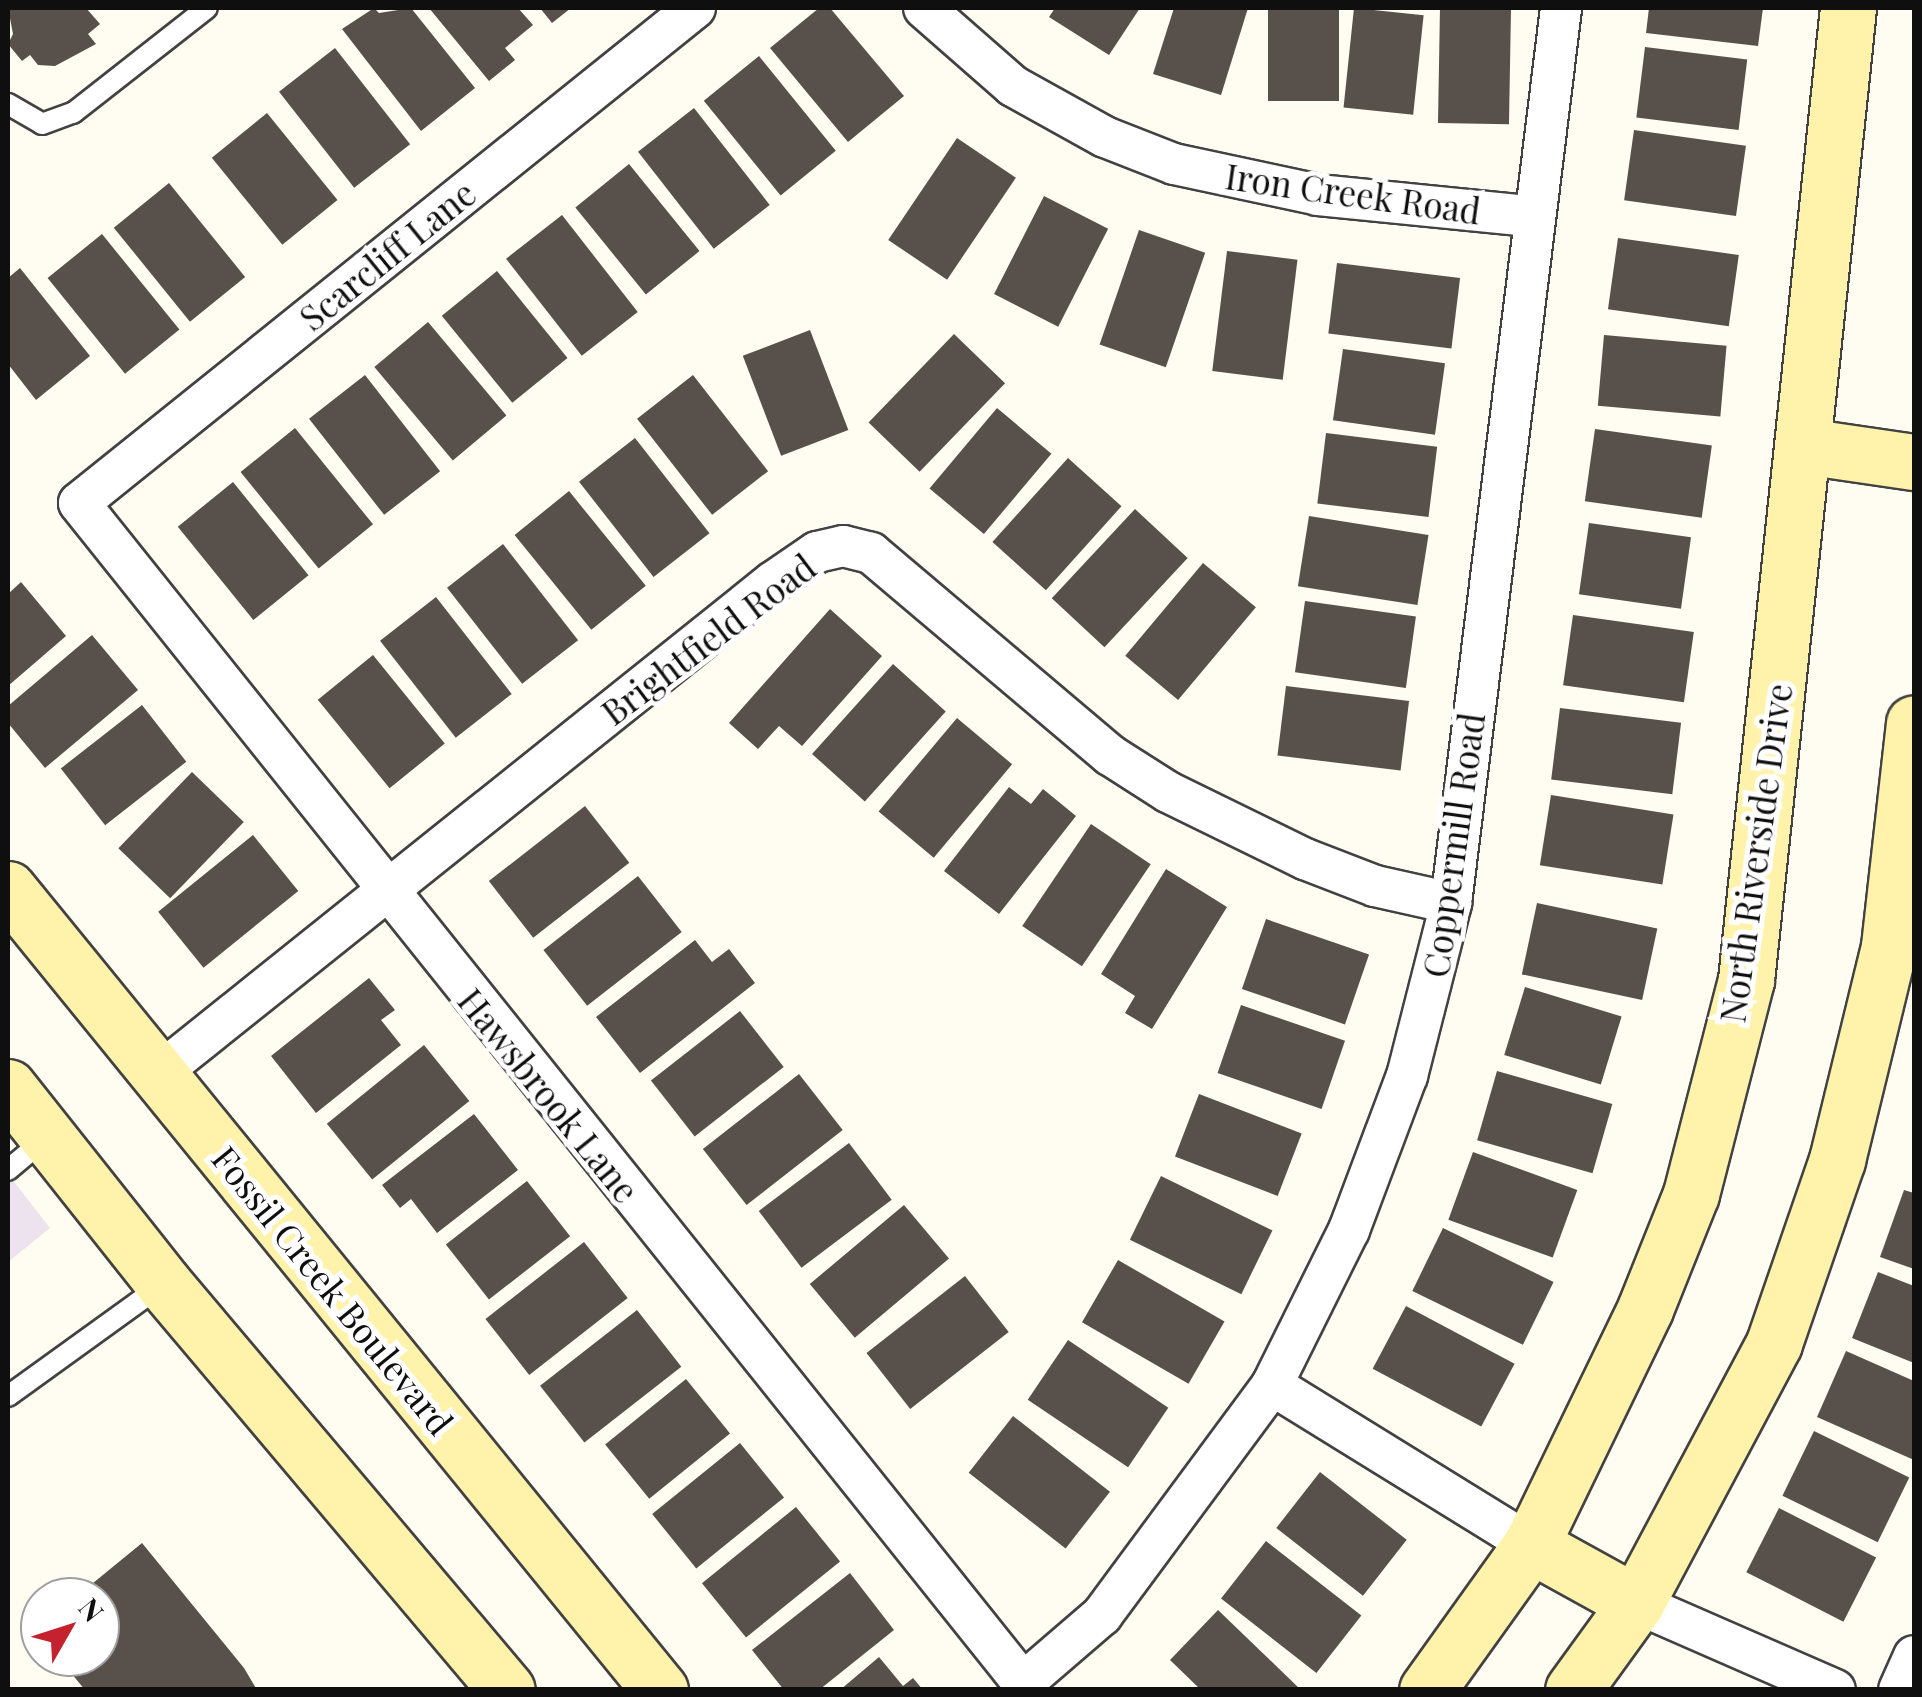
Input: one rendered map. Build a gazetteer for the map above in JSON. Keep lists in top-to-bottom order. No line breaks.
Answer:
{"streets":{"main road":["North Riverside Drive","Fossil Creek Boulevard"],"street":["Iron Creek Road","Scarcliff Lane","Brightfield Road","Coppermill Road","Hawsbrook Lane"]},"crossings":[["Iron Creek Road","Coppermill Road"],["Scarcliff Lane","Hawsbrook Lane"],["Brightfield Road","Coppermill Road"],["Brightfield Road","Hawsbrook Lane"],["Brightfield Road","Fossil Creek Boulevard"],["Coppermill Road","Hawsbrook Lane"]],"north":"top right"}
